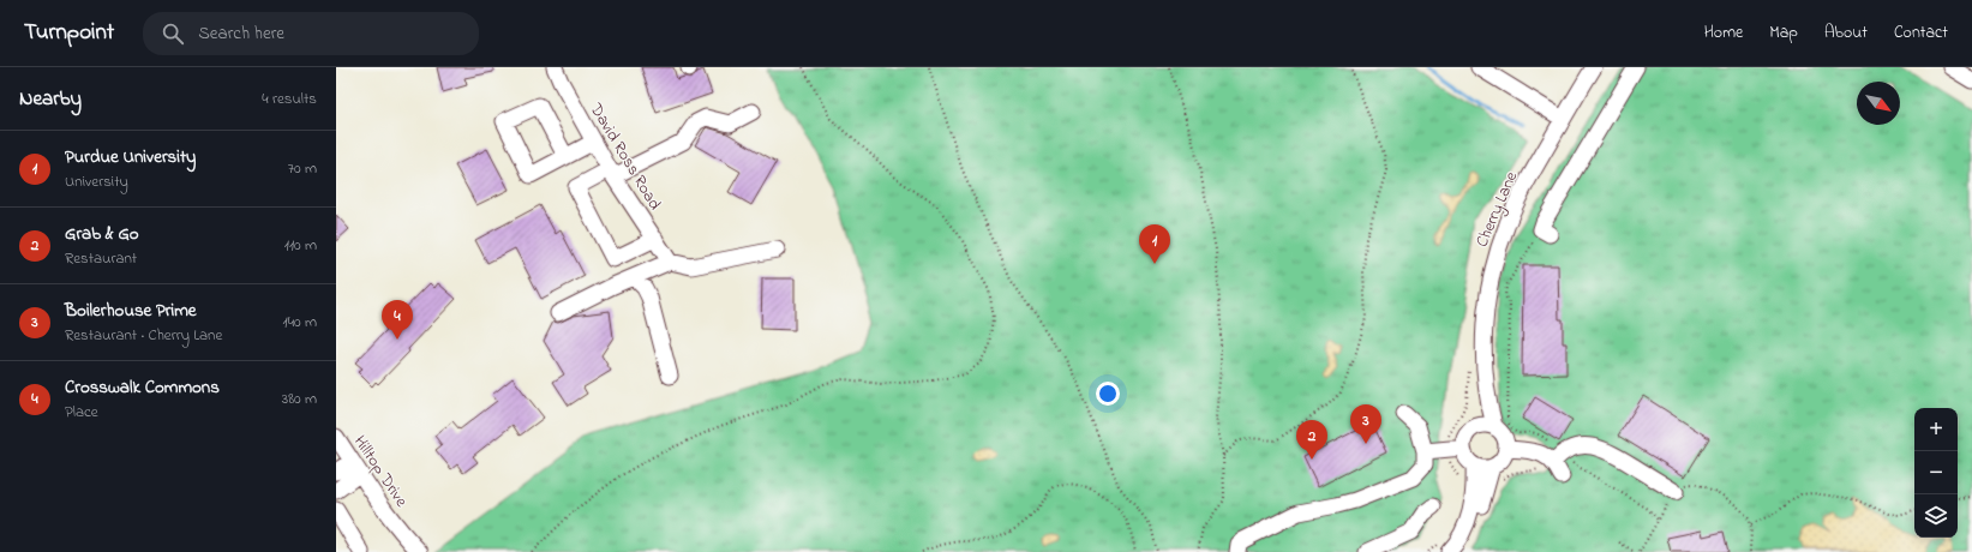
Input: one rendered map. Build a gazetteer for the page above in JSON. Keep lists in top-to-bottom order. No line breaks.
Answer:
{"streets":{"street":["David Ross Road","Cherry Lane","Hilltop Drive"]},"north":"bottom right","page":{"header":"Turnpoint","search":"Search here","nav":["Home","Map","About","Contact"],"heading":["Nearby","4 results"],"list":[{"mark":"1","name":"Purdue University","note":"University","value":"70 m"},{"mark":"2","name":"Grab & Go","note":"Restaurant","value":"110 m"},{"mark":"3","name":"Boilerhouse Prime","note":"Restaurant · Cherry Lane","value":"140 m"},{"mark":"4","name":"Crosswalk Commons","note":"Place","value":"380 m"}],"pins":["1","4","3","2"],"map_buttons":["+","−"]}}
